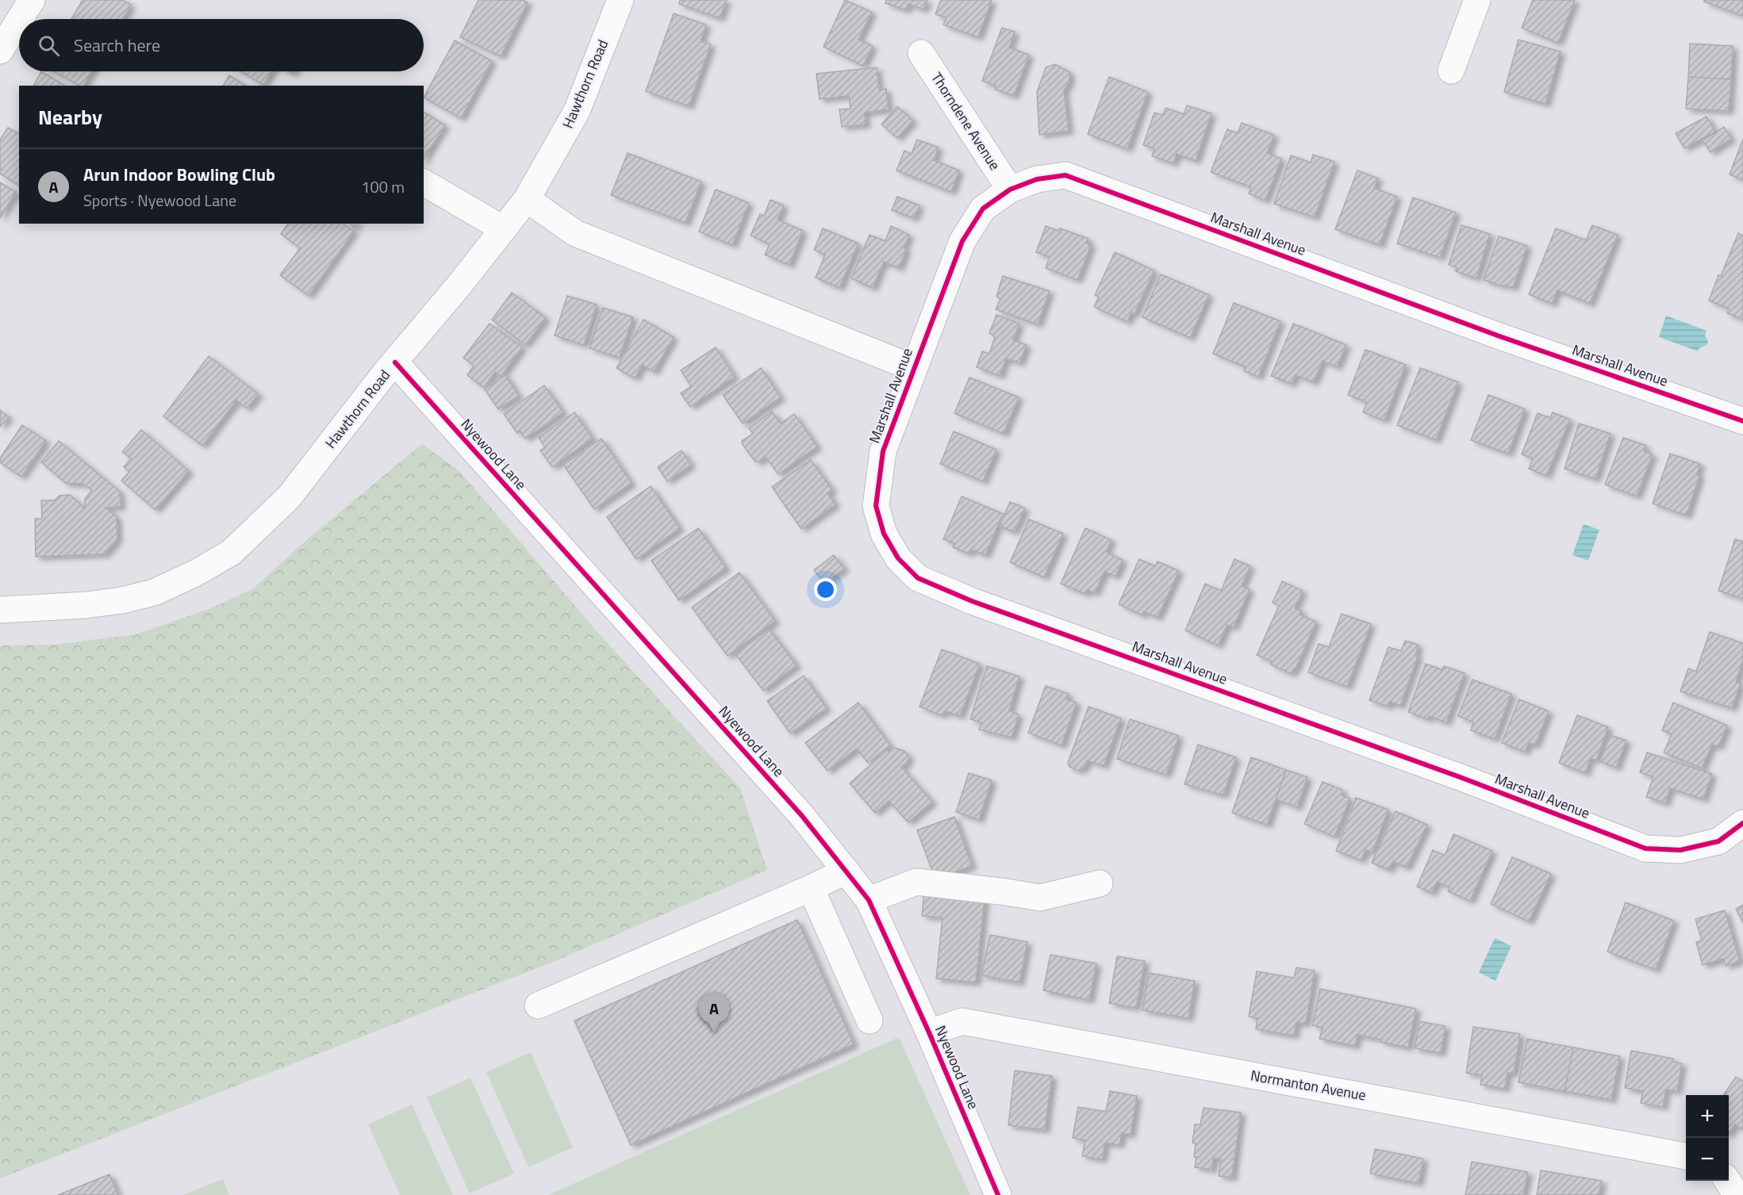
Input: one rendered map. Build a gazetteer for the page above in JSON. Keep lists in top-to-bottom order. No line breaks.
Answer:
{"streets":{"street":["Hawthorn Road","Thorndene Avenue","Marshall Avenue","Nyewood Lane","Normanton Avenue"]},"crossings":[["Hawthorn Road","Marshall Avenue"],["Hawthorn Road","Nyewood Lane"],["Thorndene Avenue","Marshall Avenue"],["Nyewood Lane","Normanton Avenue"]],"page":{"search":"Search here","heading":"Nearby","list":[{"mark":"A","name":"Arun Indoor Bowling Club","note":"Sports · Nyewood Lane","value":"100 m"}],"pins":"A","map_buttons":["+","−"]}}
